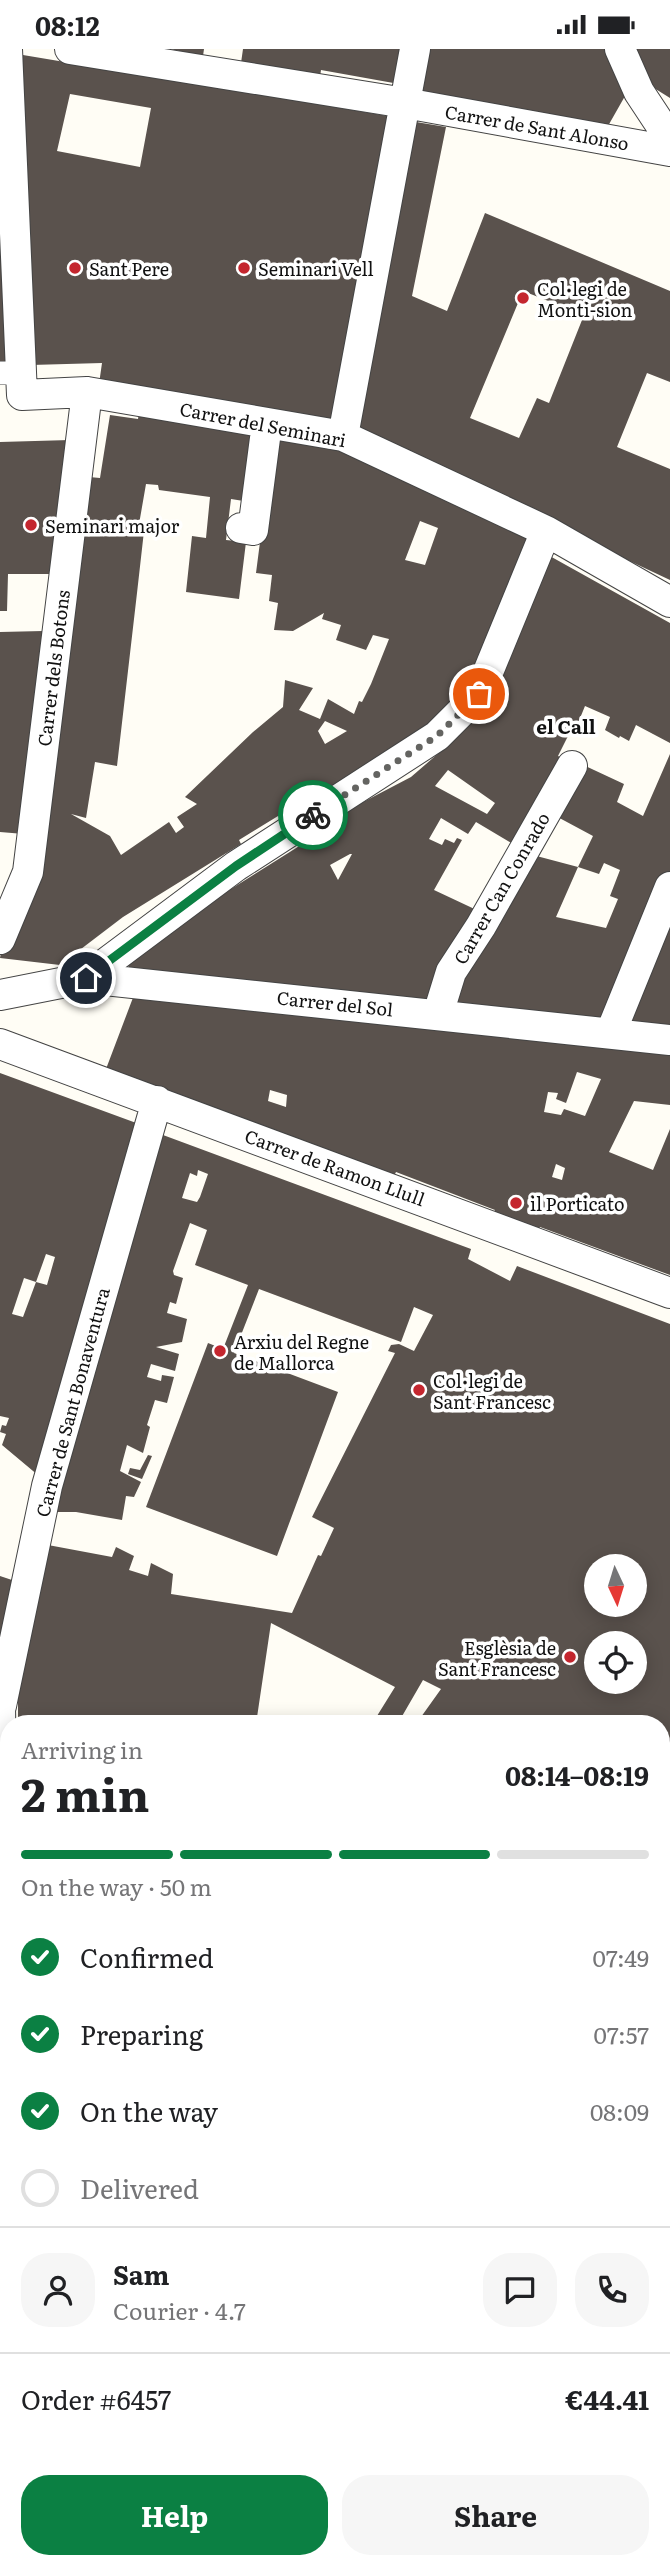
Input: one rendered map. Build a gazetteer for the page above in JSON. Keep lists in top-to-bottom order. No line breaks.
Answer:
{"streets":{"street":["Carrer de Sant Alonso","Carrer del Seminari","Carrer dels Botons","Carrer Can Conrado","Carrer del Sol","Carrer de Ramon Llull","Carrer de Sant Bonaventura"]},"crossings":[["Carrer del Seminari","Carrer dels Botons"],["Carrer Can Conrado","Carrer del Sol"],["Carrer de Ramon Llull","Carrer de Sant Bonaventura"]],"districts":["el Call"],"places":["Sant Pere","Seminari Vell","Col·legi de Monti-sion","Seminari major","il Porticato","Arxiu del Regne de Mallorca","Col·legi de Sant Francesc","Esglèsia de Sant Francesc"],"north":"bottom","page":{"status":"08:12","heading":["2 min","Arriving in","08:14–08:19"],"panel":["Sam","Courier · 4.7","Order #6457","€44.41"],"bar":"On the way · 50 m","list":[["Confirmed","07:49"],["Preparing","07:57"],["On the way","08:09"],"Delivered"],"buttons":["Help","Share"]}}
